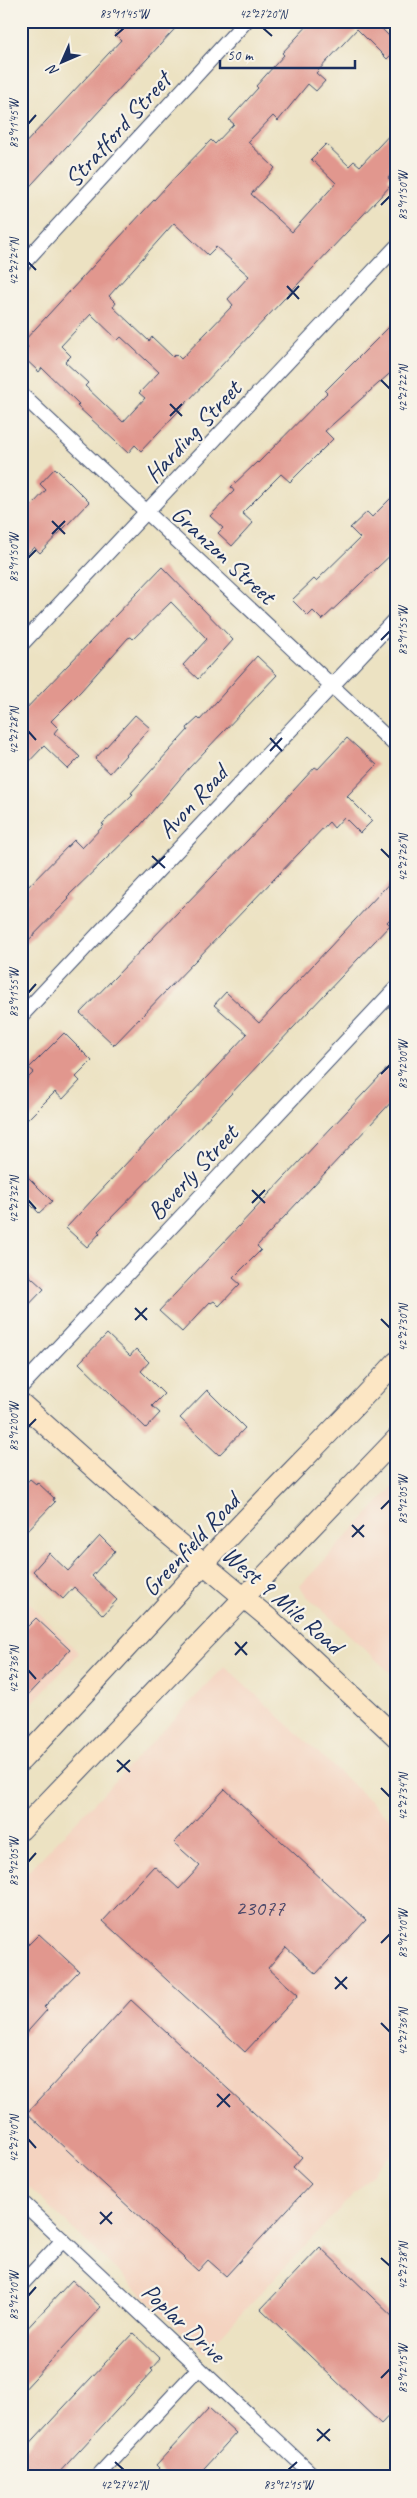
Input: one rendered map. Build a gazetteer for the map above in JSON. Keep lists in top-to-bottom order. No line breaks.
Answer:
{"streets":{"main road":["Greenfield Road","West 9 Mile Road"],"street":["Stratford Street","Harding Street","Granzon Street","Avon Road","Beverly Street","Poplar Drive"]},"crossings":[["Harding Street","Granzon Street"],["Granzon Street","Avon Road"],["Greenfield Road","West 9 Mile Road"]],"house_numbers":["23077"],"scale_bar":"50 m","north":"bottom left","coordinates":["83°11'45\"W","42°27'20\"N","83°11'50\"W","42°27'24\"N","42°27'22\"N","83°11'55\"W","42°27'28\"N","42°27'26\"N","83°12'00\"W","42°27'32\"N","42°27'30\"N","83°12'05\"W","42°27'36\"N","42°27'34\"N","83°12'10\"W","42°27'40\"N","42°27'38\"N","83°12'15\"W","42°27'42\"N"]}
